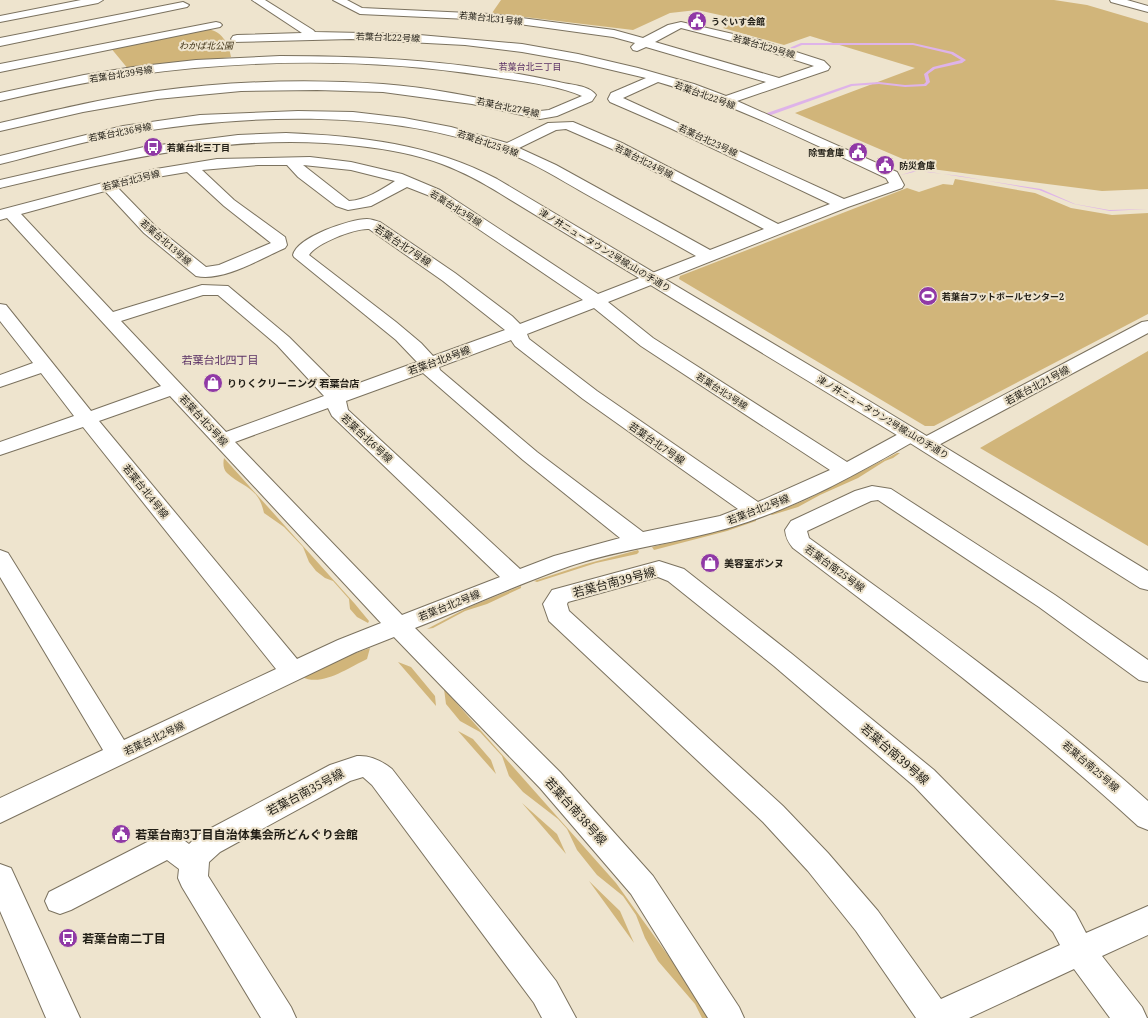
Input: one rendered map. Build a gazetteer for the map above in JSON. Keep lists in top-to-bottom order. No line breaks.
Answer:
{"streets":{"street":["若葉台北31号線","若葉台北22号線","若葉台北29号線","若葉台北39号線","若葉台北27号線","若葉台北36号線","若葉台北23号線","若葉台北25号線","若葉台北24号線","若葉台北3号線","若葉台北13号線","若葉台北7号線","津ノ井ニュータウン2号線;山の手通り","若葉台北8号線","若葉台北21号線","若葉台北5号線","若葉台北6号線","若葉台北4号線","若葉台北2号線","若葉台南25号線","若葉台南39号線","若葉台南35号線","若葉台南38号線"]},"crossings":[["若葉台北31号線","若葉台北29号線"],["若葉台北22号線","若葉台北29号線"],["若葉台北22号線","若葉台北23号線"],["若葉台北22号線","若葉台北25号線"],["若葉台北22号線","若葉台北24号線"],["若葉台北22号線","津ノ井ニュータウン2号線;山の手通り"],["若葉台北22号線","若葉台北8号線"],["若葉台北39号線","若葉台北27号線"],["若葉台北36号線","若葉台北25号線"],["若葉台北25号線","若葉台北24号線"],["若葉台北3号線","若葉台北13号線"],["若葉台北3号線","若葉台北8号線"],["若葉台北3号線","若葉台北5号線"],["若葉台北3号線","若葉台北2号線"],["若葉台北7号線","若葉台北8号線"],["若葉台北7号線","若葉台北2号線"],["津ノ井ニュータウン2号線;山の手通り","若葉台北8号線"],["津ノ井ニュータウン2号線;山の手通り","若葉台北21号線"],["津ノ井ニュータウン2号線;山の手通り","若葉台北2号線"],["若葉台北8号線","若葉台北5号線"],["若葉台北8号線","若葉台北6号線"],["若葉台北21号線","若葉台北2号線"],["若葉台北5号線","若葉台北6号線"],["若葉台北5号線","若葉台北2号線"],["若葉台北5号線","若葉台南38号線"],["若葉台北6号線","若葉台北2号線"],["若葉台北4号線","若葉台北2号線"],["若葉台北2号線","若葉台南38号線"]],"districts":["若葉台北三丁目","若葉台北四丁目"],"parks":["わかば北公園"],"places":{"public building":["うぐいす会館","除雪倉庫","防災倉庫","若葉台南3丁目自治体集会所どんぐり会館"],"bus stop":["若葉台北三丁目","若葉台南二丁目"],"sports":["若葉台フットボールセンター2"],"shop":["りりくクリーニング 若葉台店","美容室ボンヌ"]}}
